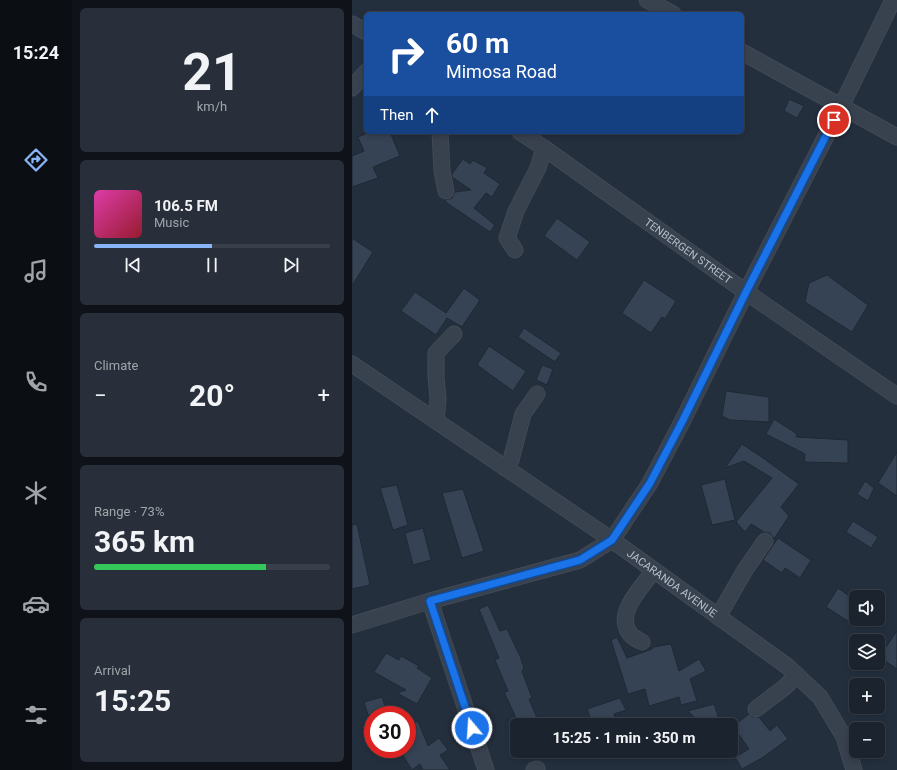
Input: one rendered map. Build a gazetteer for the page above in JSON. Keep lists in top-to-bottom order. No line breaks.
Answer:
{"streets":{"street":["TENBERGEN STREET","JACARANDA AVENUE"]},"page":{"tabs":"15:24","tile":[["21","km/h"],"Climate",["Range · 73%","365 km"],["Arrival","15:25"]],"turn":["60 m","Mimosa Road"],"then":"Then","song":["106.5 FM","Music"],"heat":["−","20°","+"],"map_buttons":["+","−"],"limit":"30","trip":"15:25 · 1 min · 350 m"}}
